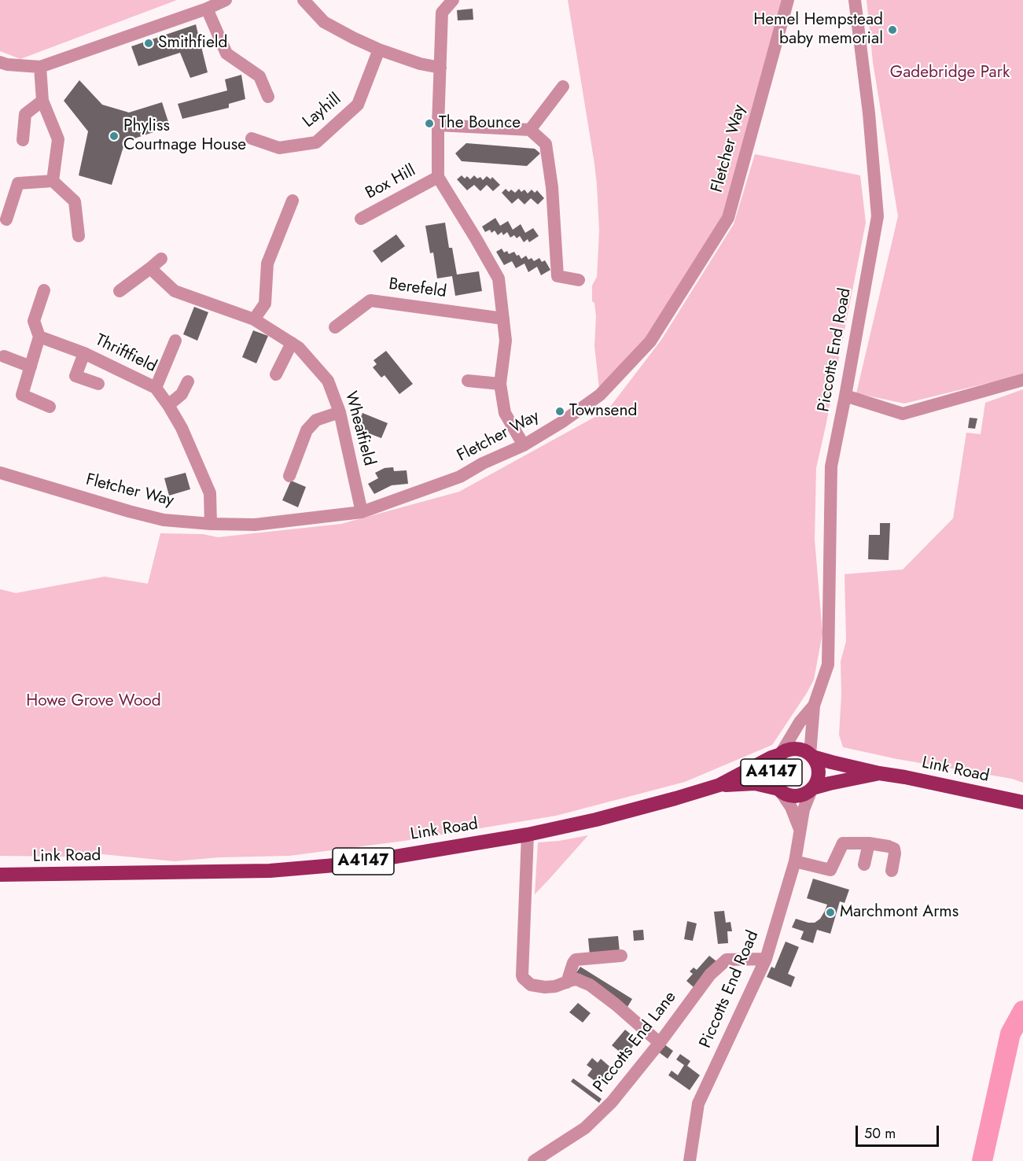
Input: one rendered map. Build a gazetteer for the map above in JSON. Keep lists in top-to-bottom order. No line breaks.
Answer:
{"streets":{"main road":["Link Road","A4147"],"street":["Layhill","Fletcher Way","Box Hill","Berefeld","Piccotts End Road","Thriftfield","Wheatfield","Piccotts End Lane"]},"crossings":[["Fletcher Way","Thriftfield"],["Fletcher Way","Wheatfield"],["Piccotts End Road","Link Road"],["Piccotts End Road","A4147"],["Piccotts End Road","Piccotts End Lane"],["Link Road","A4147"]],"parks":["Gadebridge Park","Howe Grove Wood"],"places":["Hemel Hempstead baby memorial","Smithfield","The Bounce","Phyliss Courtnage House","Townsend","Marchmont Arms"],"scale_bar":"50 m"}
